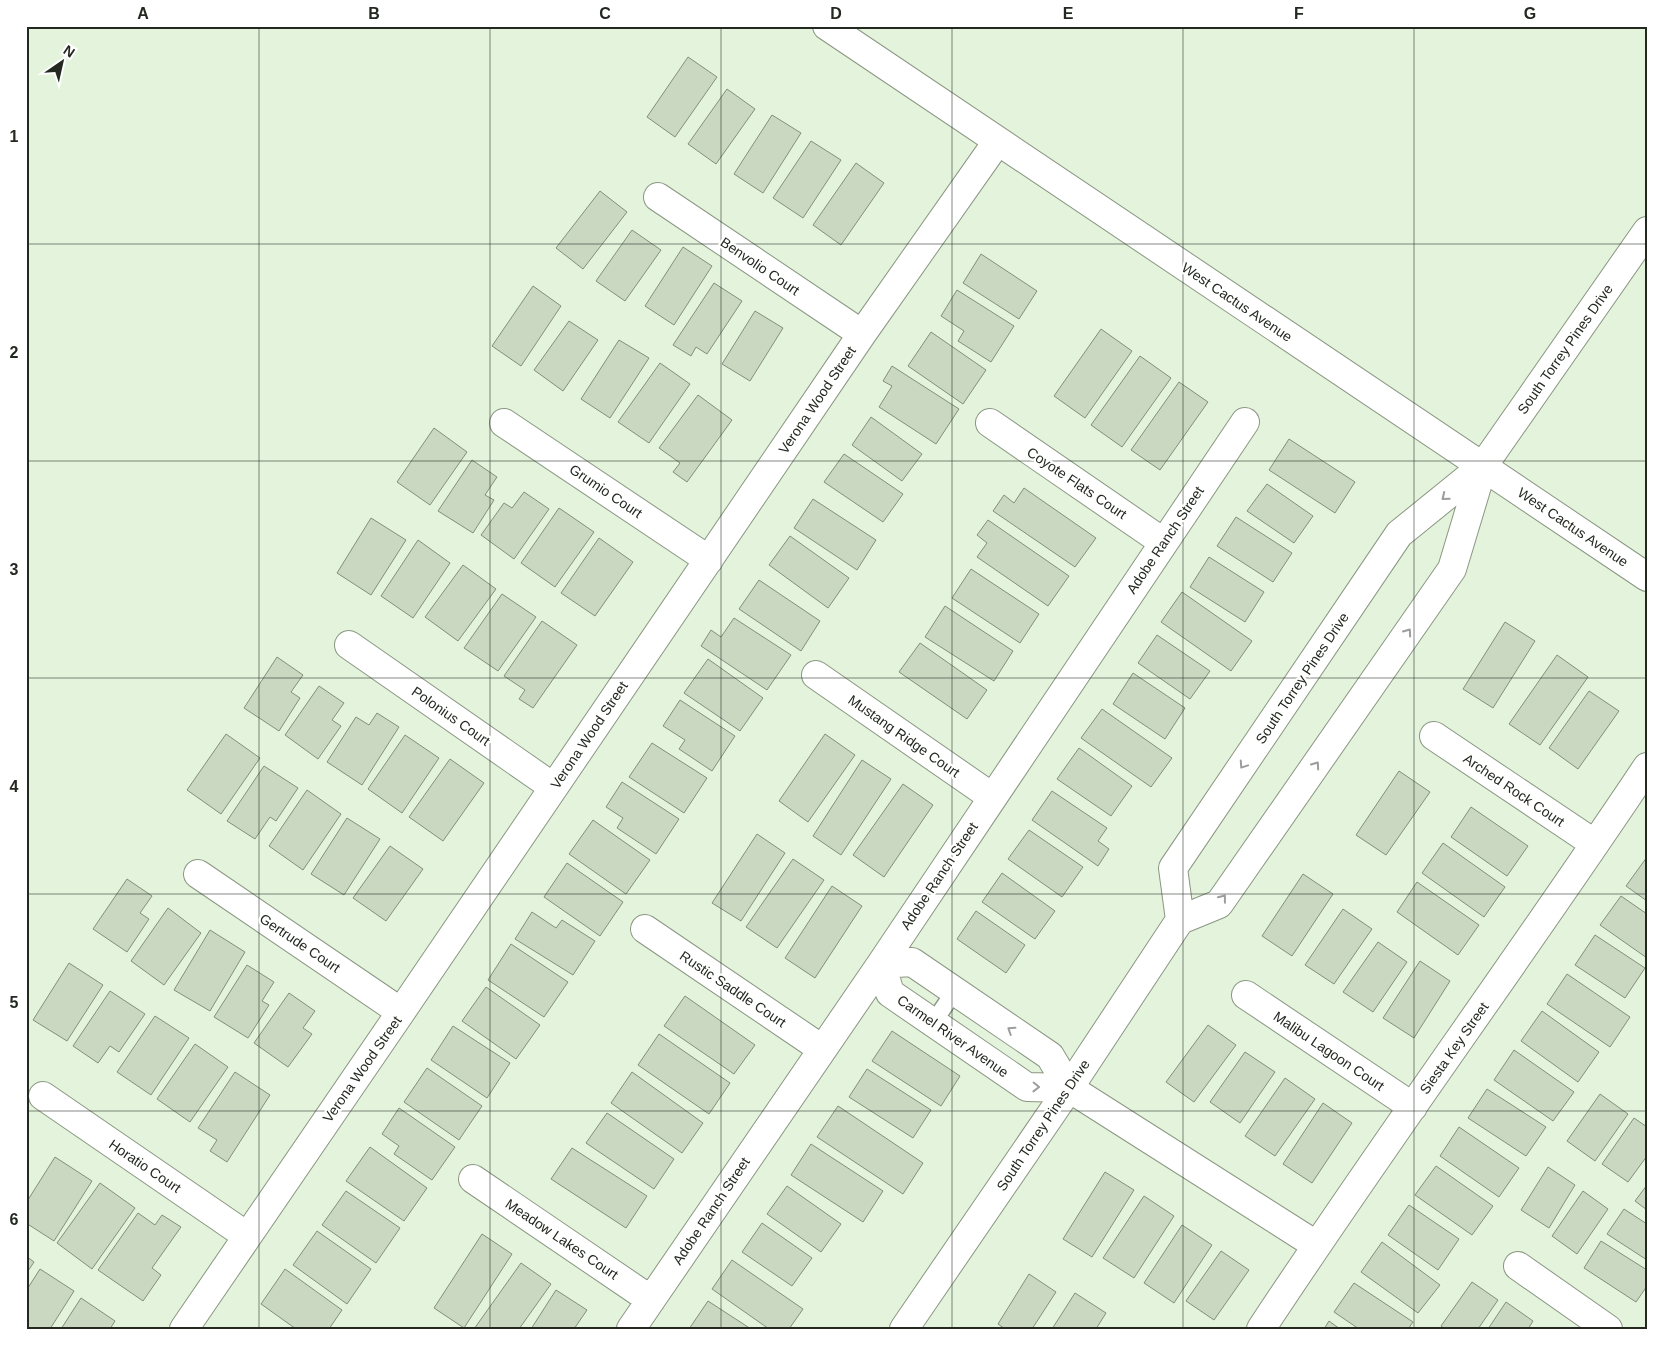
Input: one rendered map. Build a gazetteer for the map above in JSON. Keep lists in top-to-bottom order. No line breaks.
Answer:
{"streets":{"street":["Benvolio Court","West Cactus Avenue","South Torrey Pines Drive","Verona Wood Street","Coyote Flats Court","Grumio Court","Adobe Ranch Street","Polonius Court","Mustang Ridge Court","Arched Rock Court","Gertrude Court","Rustic Saddle Court","Carmel River Avenue","Siesta Key Street","Malibu Lagoon Court","Horatio Court","Meadow Lakes Court"]},"crossings":[["Benvolio Court","Verona Wood Street"],["West Cactus Avenue","South Torrey Pines Drive"],["West Cactus Avenue","Verona Wood Street"],["South Torrey Pines Drive","Carmel River Avenue"],["Verona Wood Street","Grumio Court"],["Verona Wood Street","Polonius Court"],["Verona Wood Street","Gertrude Court"],["Verona Wood Street","Horatio Court"],["Coyote Flats Court","Adobe Ranch Street"],["Adobe Ranch Street","Mustang Ridge Court"],["Adobe Ranch Street","Rustic Saddle Court"],["Adobe Ranch Street","Carmel River Avenue"],["Adobe Ranch Street","Meadow Lakes Court"],["Arched Rock Court","Siesta Key Street"],["Siesta Key Street","Malibu Lagoon Court"]],"north":"top right","grid":{"columns":["A","B","C","D","E","F","G"],"rows":["1","2","3","4","5","6"]}}
